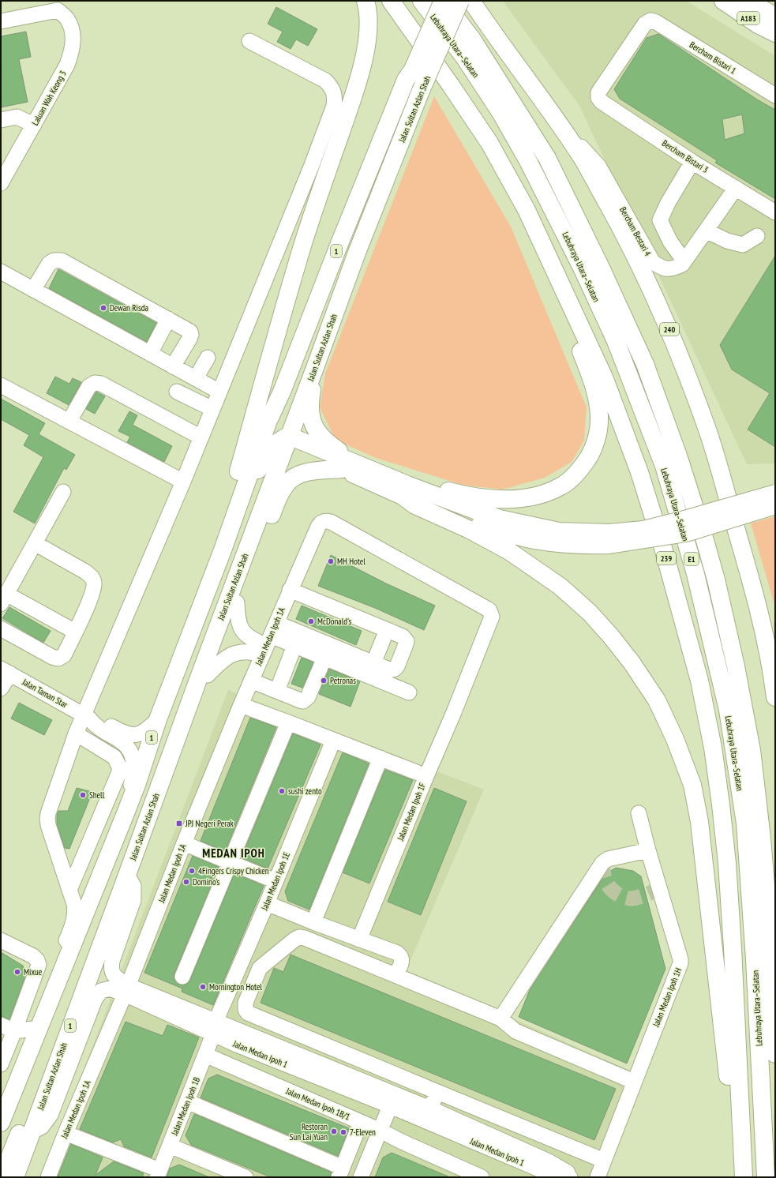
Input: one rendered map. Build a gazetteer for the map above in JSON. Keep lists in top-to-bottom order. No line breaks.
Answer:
{"streets":{"main road":["A183","Lebuhraya Utara–Selatan","Jalan Sultan Azlan Shah","1","240","239","E1"],"street":["Bercham Bistari 1","Laluan Wah Keong 3","Bercham Bistari 3","Bercham Bestari 4","Jalan Medan Ipoh 1A","Jalan Taman Star","Jalan Medan Ipoh 1F","Jalan Medan Ipoh 1E","Jalan Medan Ipoh 1H","Jalan Medan Ipoh 1","Jalan Medan Ipoh 1B/1","Jalan Medan Ipoh 1B"]},"crossings":[["Bercham Bistari 1","Bercham Bistari 3"],["Jalan Sultan Azlan Shah","Jalan Medan Ipoh 1"],["Bercham Bistari 3","Bercham Bestari 4"],["Bercham Bestari 4","240"],["1","Jalan Taman Star"],["Jalan Medan Ipoh 1A","Jalan Medan Ipoh 1F"],["Jalan Medan Ipoh 1A","Jalan Medan Ipoh 1"],["Jalan Medan Ipoh 1F","Jalan Medan Ipoh 1E"],["Jalan Medan Ipoh 1E","Jalan Medan Ipoh 1"],["Jalan Medan Ipoh 1E","Jalan Medan Ipoh 1B"],["Jalan Medan Ipoh 1","Jalan Medan Ipoh 1B"],["Jalan Medan Ipoh 1B/1","Jalan Medan Ipoh 1B"]],"districts":["MEDAN IPOH"],"places":{"other":["Dewan Risda","MH Hotel","McDonald's","Petronas","sushi zento","Shell","4Fingers Crispy Chicken","Domino's","Mixue","Mornington Hotel","Restoran Sun Lai Yuan","7-Eleven"],"transit":["JPJ Negeri Perak"]}}
